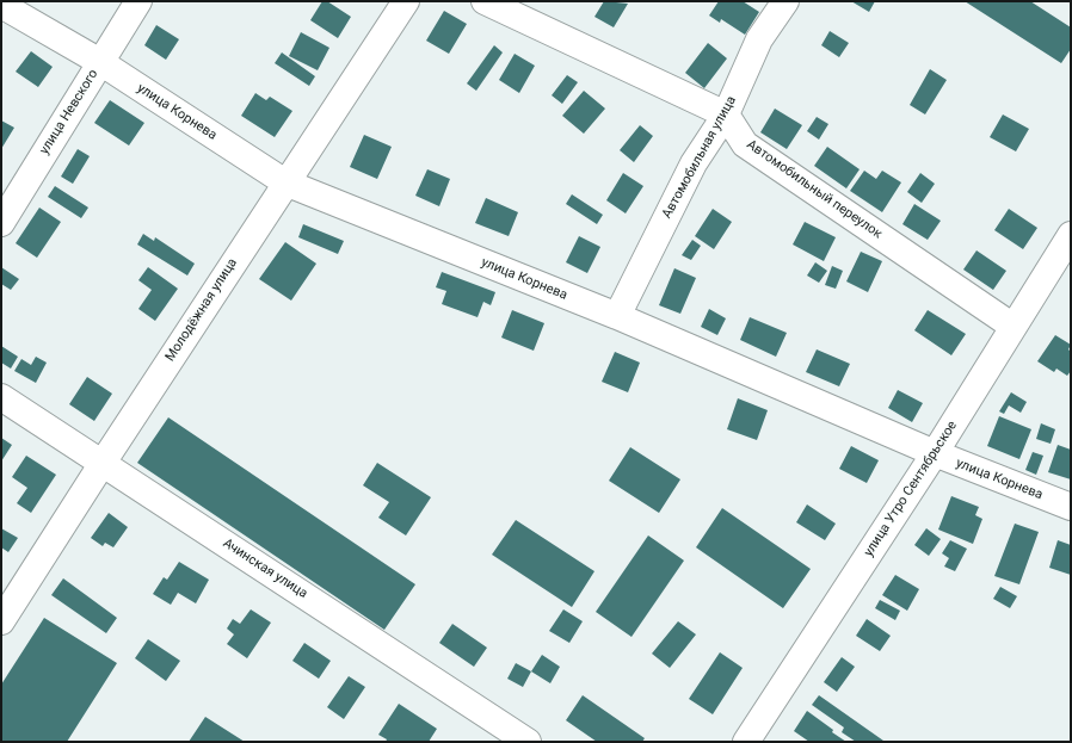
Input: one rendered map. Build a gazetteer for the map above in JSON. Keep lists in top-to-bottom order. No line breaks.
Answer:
{"streets":{"street":["улица Невского","улица Корнева","Автомобильная улица","Автомобильный переулок","Молодёжная улица","улица Утро Сентябрьское","Ачинская улица"]},"crossings":[["улица Невского","улица Корнева"],["улица Корнева","Автомобильная улица"],["улица Корнева","Молодёжная улица"],["улица Корнева","улица Утро Сентябрьское"],["Автомобильная улица","Автомобильный переулок"],["Автомобильный переулок","улица Утро Сентябрьское"],["Молодёжная улица","Ачинская улица"]]}
